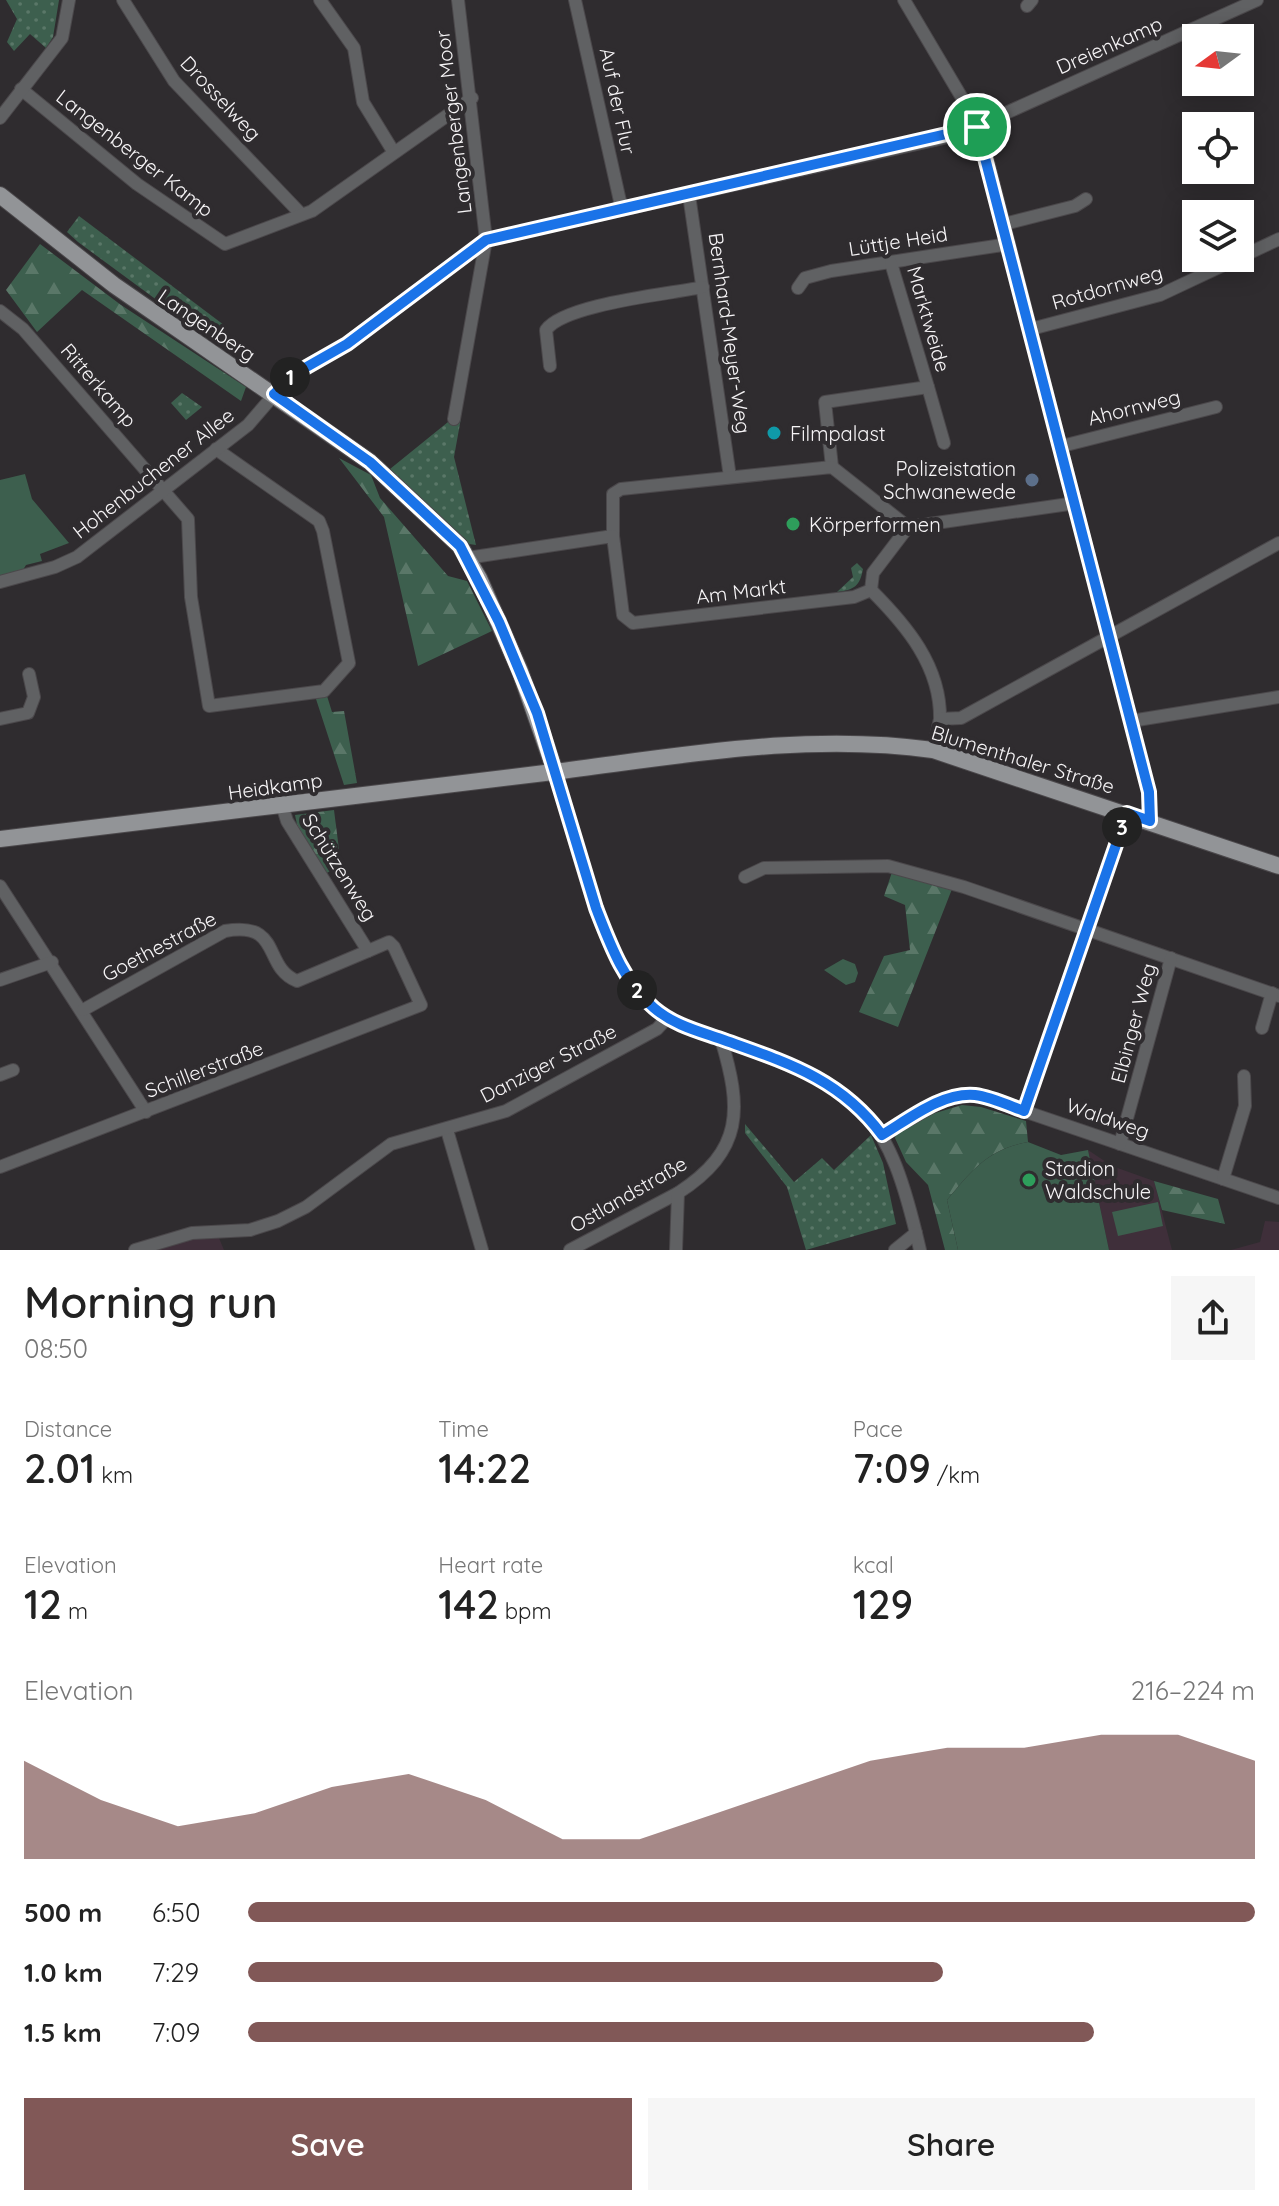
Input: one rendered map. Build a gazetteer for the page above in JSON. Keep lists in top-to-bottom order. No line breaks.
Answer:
{"streets":{"main road":["Langenberg","Blumenthaler Straße","Heidkamp"],"street":["Dreienkamp","Drosselweg","Auf der Flur","Langenberger Moor","Langenberger Kamp","Lüttje Heid","Rotdornweg","Marktweide","Bernhard-Meyer-Weg","Ritterkamp","Ahornweg","Hohenbuchener Allee","Am Markt","Schützenweg","Goethestraße","Elbinger Weg","Danziger Straße","Schillerstraße","Waldweg","Ostlandstraße"]},"crossings":[["Dreienkamp","Auf der Flur"],["Dreienkamp","Langenberger Moor"],["Dreienkamp","Bernhard-Meyer-Weg"],["Dreienkamp","Hohenbuchener Allee"],["Drosselweg","Langenberger Kamp"],["Langenberger Moor","Langenberger Kamp"],["Langenberger Moor","Hohenbuchener Allee"],["Lüttje Heid","Marktweide"],["Marktweide","Am Markt"],["Langenberg","Hohenbuchener Allee"],["Langenberg","Blumenthaler Straße"],["Langenberg","Heidkamp"],["Bernhard-Meyer-Weg","Am Markt"],["Ritterkamp","Hohenbuchener Allee"],["Blumenthaler Straße","Heidkamp"],["Heidkamp","Schützenweg"],["Schützenweg","Goethestraße"],["Schützenweg","Schillerstraße"],["Elbinger Weg","Waldweg"]],"places":["Filmpalast","Polizeistation Schwanewede","Körperformen","Stadion Waldschule"],"north":"left","page":{"pins":["1","3","2"],"heading":["Morning run","08:50"],"stats":[["Distance","2.01 km"],["Time","14:22"],["Pace","7:09 /km"],["Elevation","12 m"],["Heart rate","142 bpm"],["kcal","129"]],"chart":["Elevation","216–224 m"],"list":[{"name":"500 m","note":"6:50"},{"name":"1.0 km","note":"7:29"},{"name":"1.5 km","note":"7:09"}],"buttons":["Save","Share"]}}
